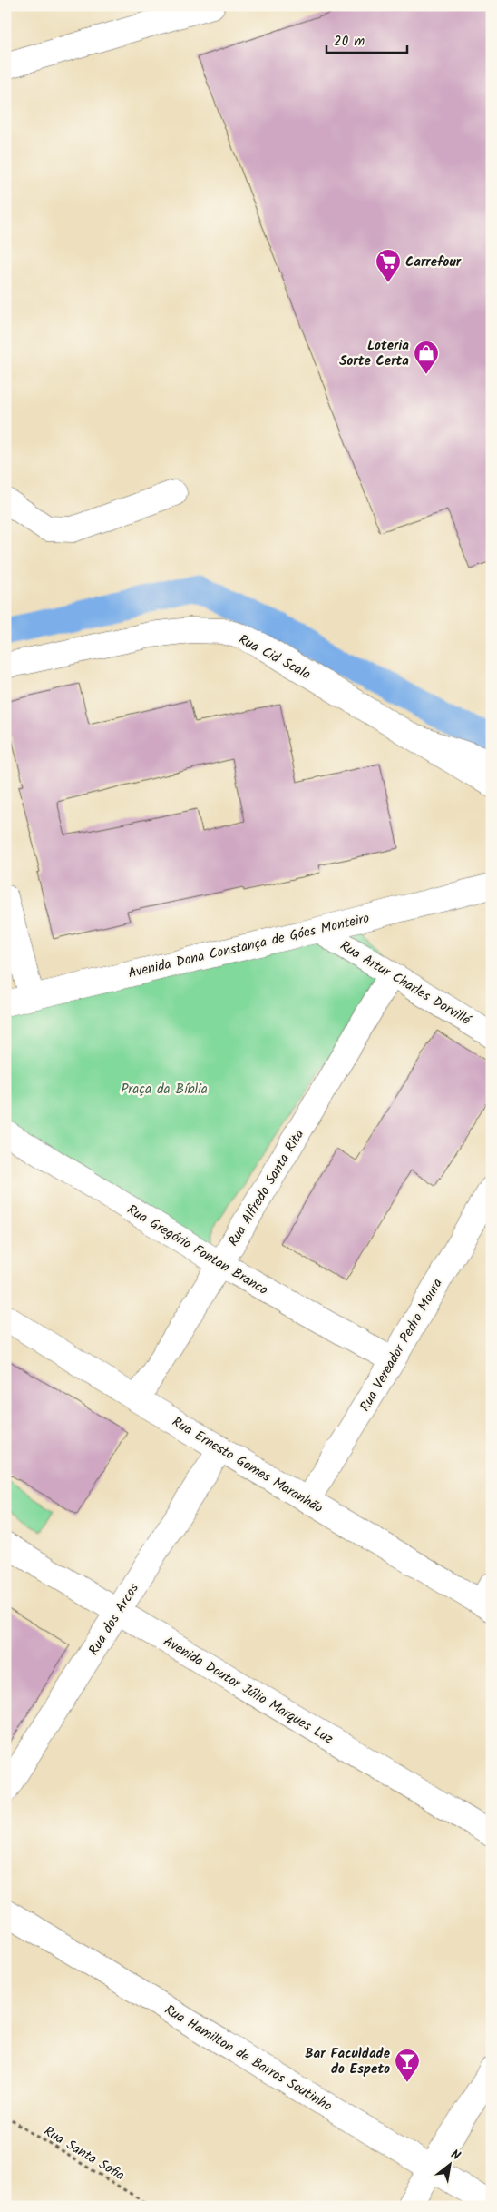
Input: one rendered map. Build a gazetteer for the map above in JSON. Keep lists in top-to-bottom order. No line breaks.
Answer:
{"streets":{"street":["Rua Cid Scala","Avenida Dona Constança de Góes Monteiro","Rua Artur Charles Dorvillé","Rua Alfredo Santa Rita","Rua Gregório Fontan Branco","Rua Vereador Pedro Moura","Rua Ernesto Gomes Maranhão","Rua dos Arcos","Avenida Doutor Júlio Marques Luz","Rua Hamilton de Barros Soutinho"],"path":["Rua Santa Sofia"]},"crossings":[["Avenida Dona Constança de Góes Monteiro","Rua Artur Charles Dorvillé"],["Rua Artur Charles Dorvillé","Rua Alfredo Santa Rita"],["Rua Alfredo Santa Rita","Rua Gregório Fontan Branco"],["Rua Alfredo Santa Rita","Rua Ernesto Gomes Maranhão"],["Rua Gregório Fontan Branco","Rua Vereador Pedro Moura"],["Rua Vereador Pedro Moura","Rua Ernesto Gomes Maranhão"],["Rua Ernesto Gomes Maranhão","Rua dos Arcos"],["Rua dos Arcos","Avenida Doutor Júlio Marques Luz"]],"parks":["Praça da Bíblia"],"places":{"supermarket":["Carrefour"],"shop":["Loteria Sorte Certa"],"bar":["Bar Faculdade do Espeto"]},"scale_bar":"20 m","north":"top right"}
